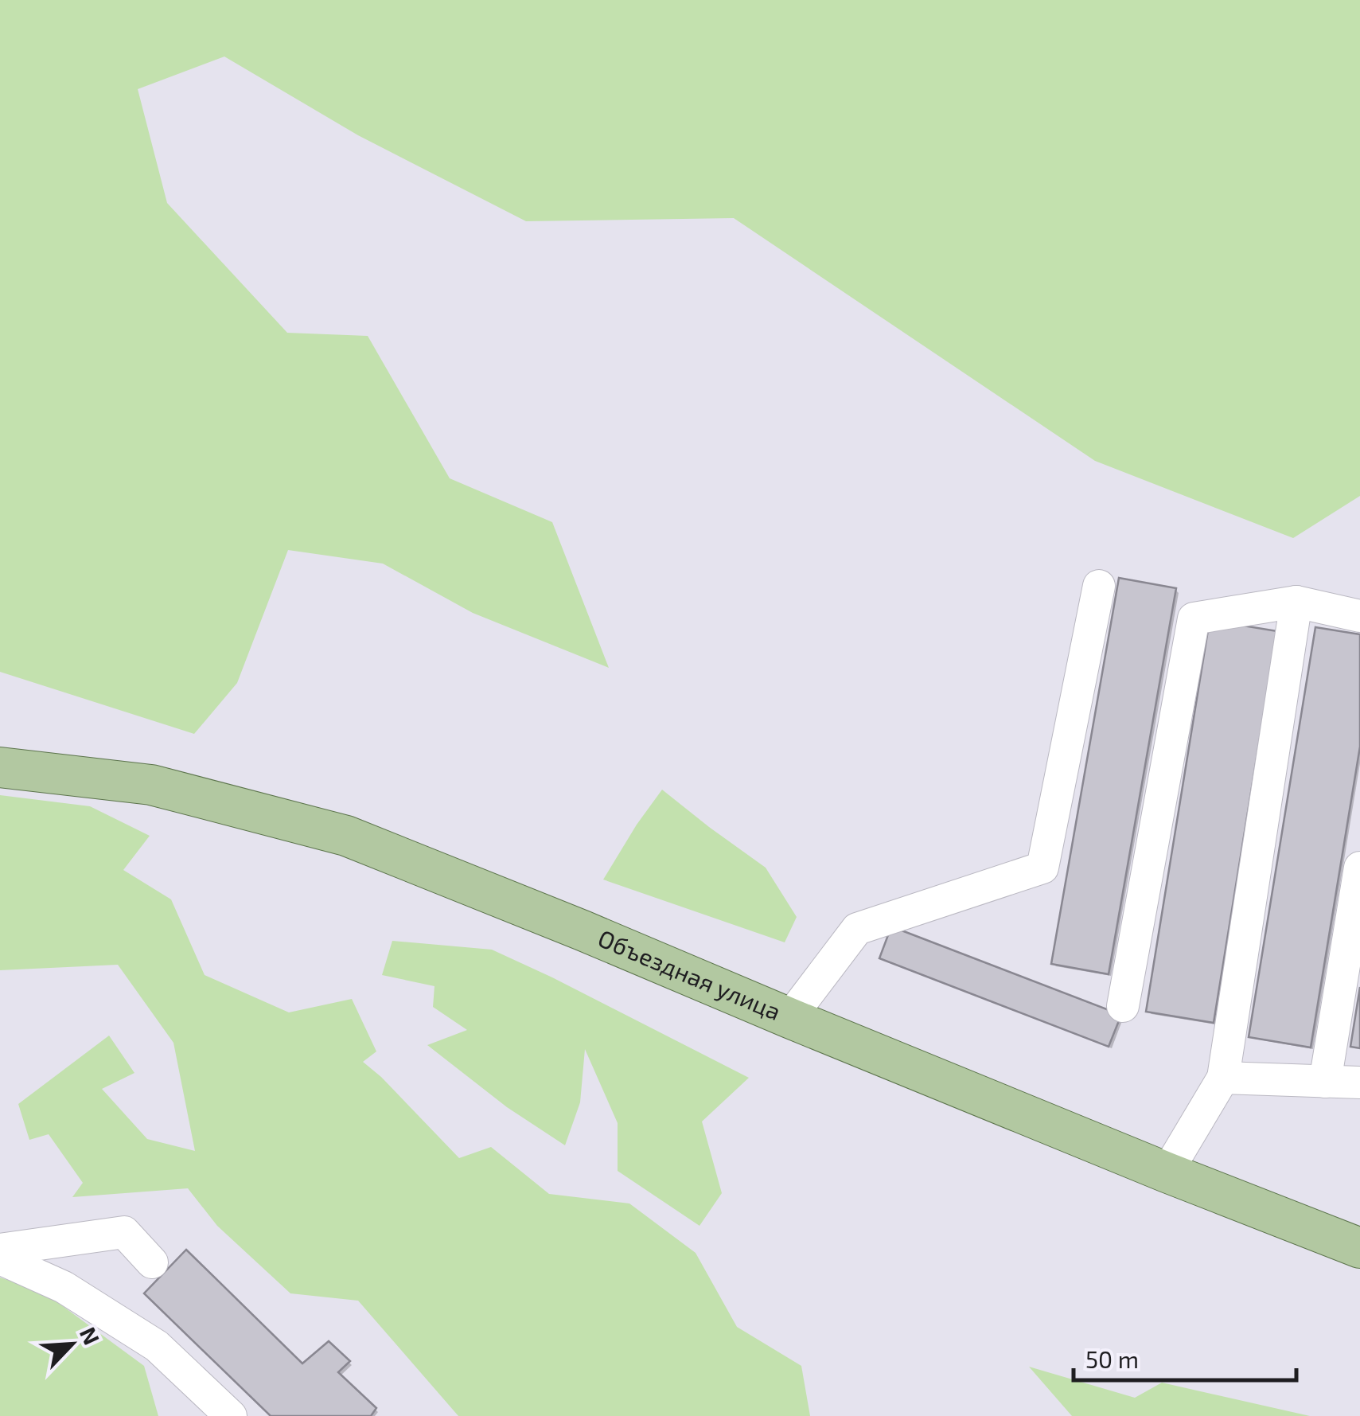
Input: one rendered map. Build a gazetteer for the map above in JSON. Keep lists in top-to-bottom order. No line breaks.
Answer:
{"streets":{"main road":["Объездная улица"]},"scale_bar":"50 m","north":"top right"}
